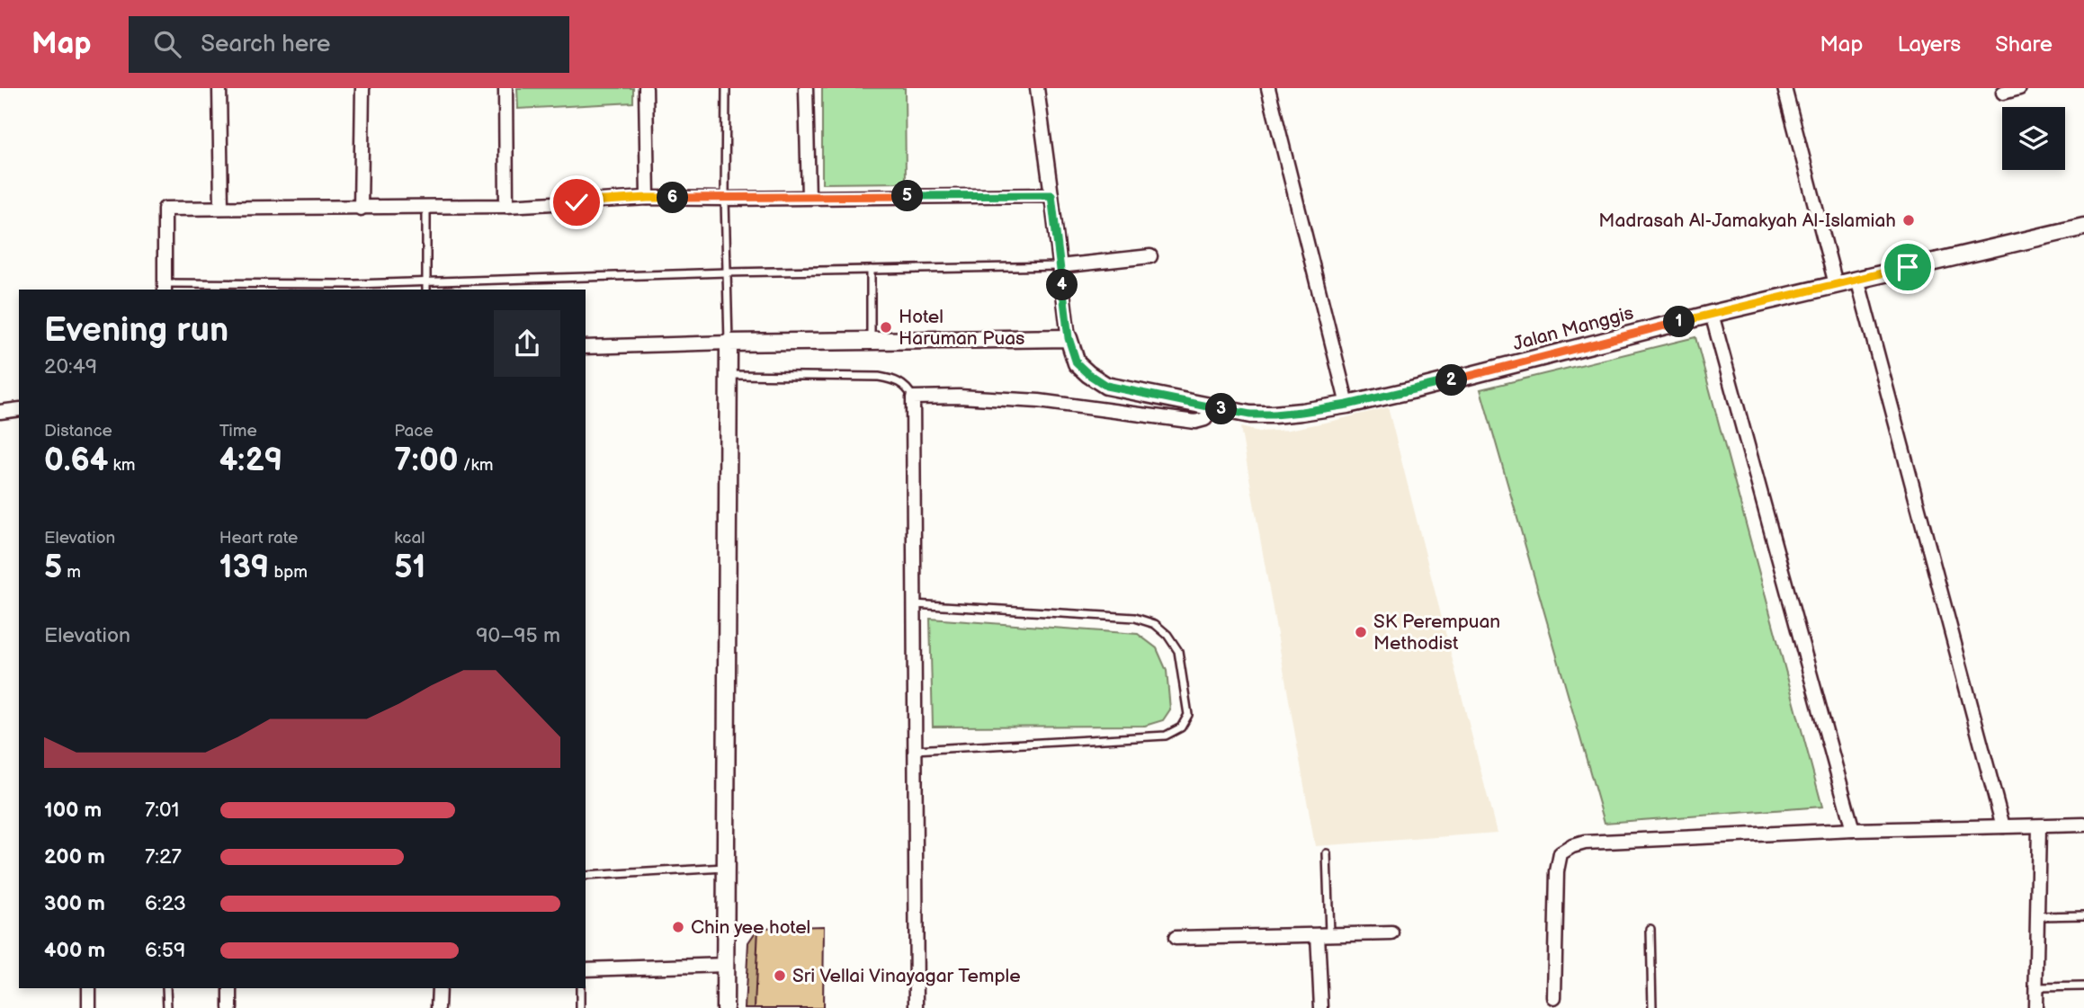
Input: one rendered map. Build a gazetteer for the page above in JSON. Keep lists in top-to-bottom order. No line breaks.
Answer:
{"streets":{"street":["Jalan Manggis"]},"places":["Madrasah Al-Jamakyah Al-Islamiah","Hotel Haruman Puas","SK Perempuan Methodist","Chin yee hotel","Sri Vellai Vinayagar Temple"],"page":{"header":"Map","search":"Search here","nav":["Map","Layers","Share"],"pins":["5","6","4","1","2","3"],"heading":["Evening run","20:49"],"stats":[["Distance","0.64 km"],["Time","4:29"],["Pace","7:00 /km"],["Elevation","5 m"],["Heart rate","139 bpm"],["kcal","51"]],"chart":["Elevation","90–95 m"],"list":[{"name":"100 m","note":"7:01"},{"name":"200 m","note":"7:27"},{"name":"300 m","note":"6:23"},{"name":"400 m","note":"6:59"}]}}
